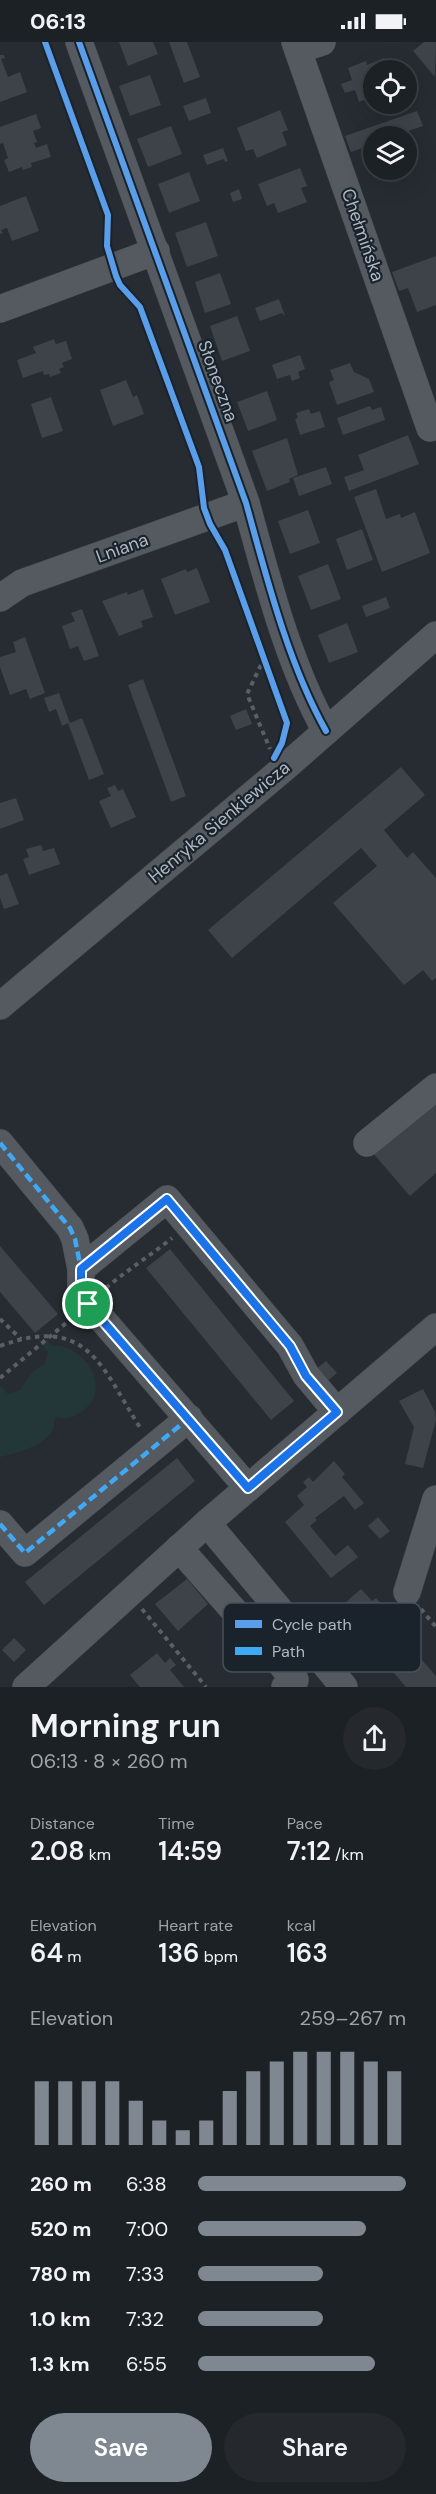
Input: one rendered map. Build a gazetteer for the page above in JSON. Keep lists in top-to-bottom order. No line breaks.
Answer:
{"streets":{"street":["Chełmińska","Słoneczna","Lniana","Henryka Sienkiewicza"]},"crossings":[["Słoneczna","Lniana"],["Słoneczna","Henryka Sienkiewicza"]],"legend":["Cycle path","Path"],"page":{"status":"06:13","heading":["Morning run","06:13 · 8 × 260 m"],"stats":[["Distance","2.08 km"],["Time","14:59"],["Pace","7:12 /km"],["Elevation","64 m"],["Heart rate","136 bpm"],["kcal","163"]],"chart":["Elevation","259–267 m"],"list":[{"name":"260 m","note":"6:38"},{"name":"520 m","note":"7:00"},{"name":"780 m","note":"7:33"},{"name":"1.0 km","note":"7:32"},{"name":"1.3 km","note":"6:55"}],"buttons":["Save","Share"]}}
